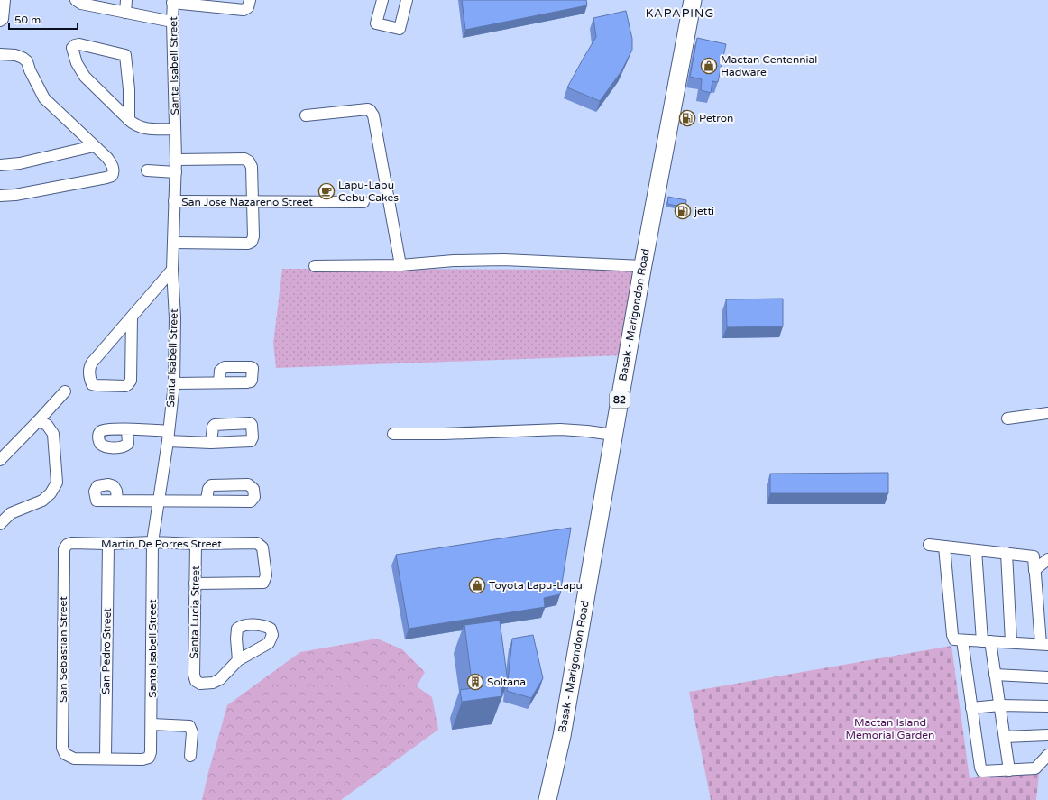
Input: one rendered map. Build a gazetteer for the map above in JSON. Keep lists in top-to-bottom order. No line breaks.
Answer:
{"streets":{"main road":["Basak - Marigondon Road","82"],"street":["Santa Isabell Street","San Jose Nazareno Street","Martin De Porres Street","Santa Lucia Street","San Sebastian Street","San Pedro Street"]},"crossings":[["Santa Isabell Street","San Jose Nazareno Street"],["Santa Isabell Street","Martin De Porres Street"],["Santa Isabell Street","San Sebastian Street"],["Santa Isabell Street","San Pedro Street"],["Martin De Porres Street","Santa Lucia Street"],["Martin De Porres Street","San Sebastian Street"],["Martin De Porres Street","San Pedro Street"],["San Sebastian Street","San Pedro Street"]],"districts":["KAPAPING"],"parks":["Mactan Island Memorial Garden"],"places":{"shop":["Mactan Centennial Hadware","Toyota Lapu-Lapu"],"fuel station":["Petron","jetti"],"cafe":["Lapu-Lapu Cebu Cakes"],"building":["Soltana"]},"scale_bar":"50 m"}
